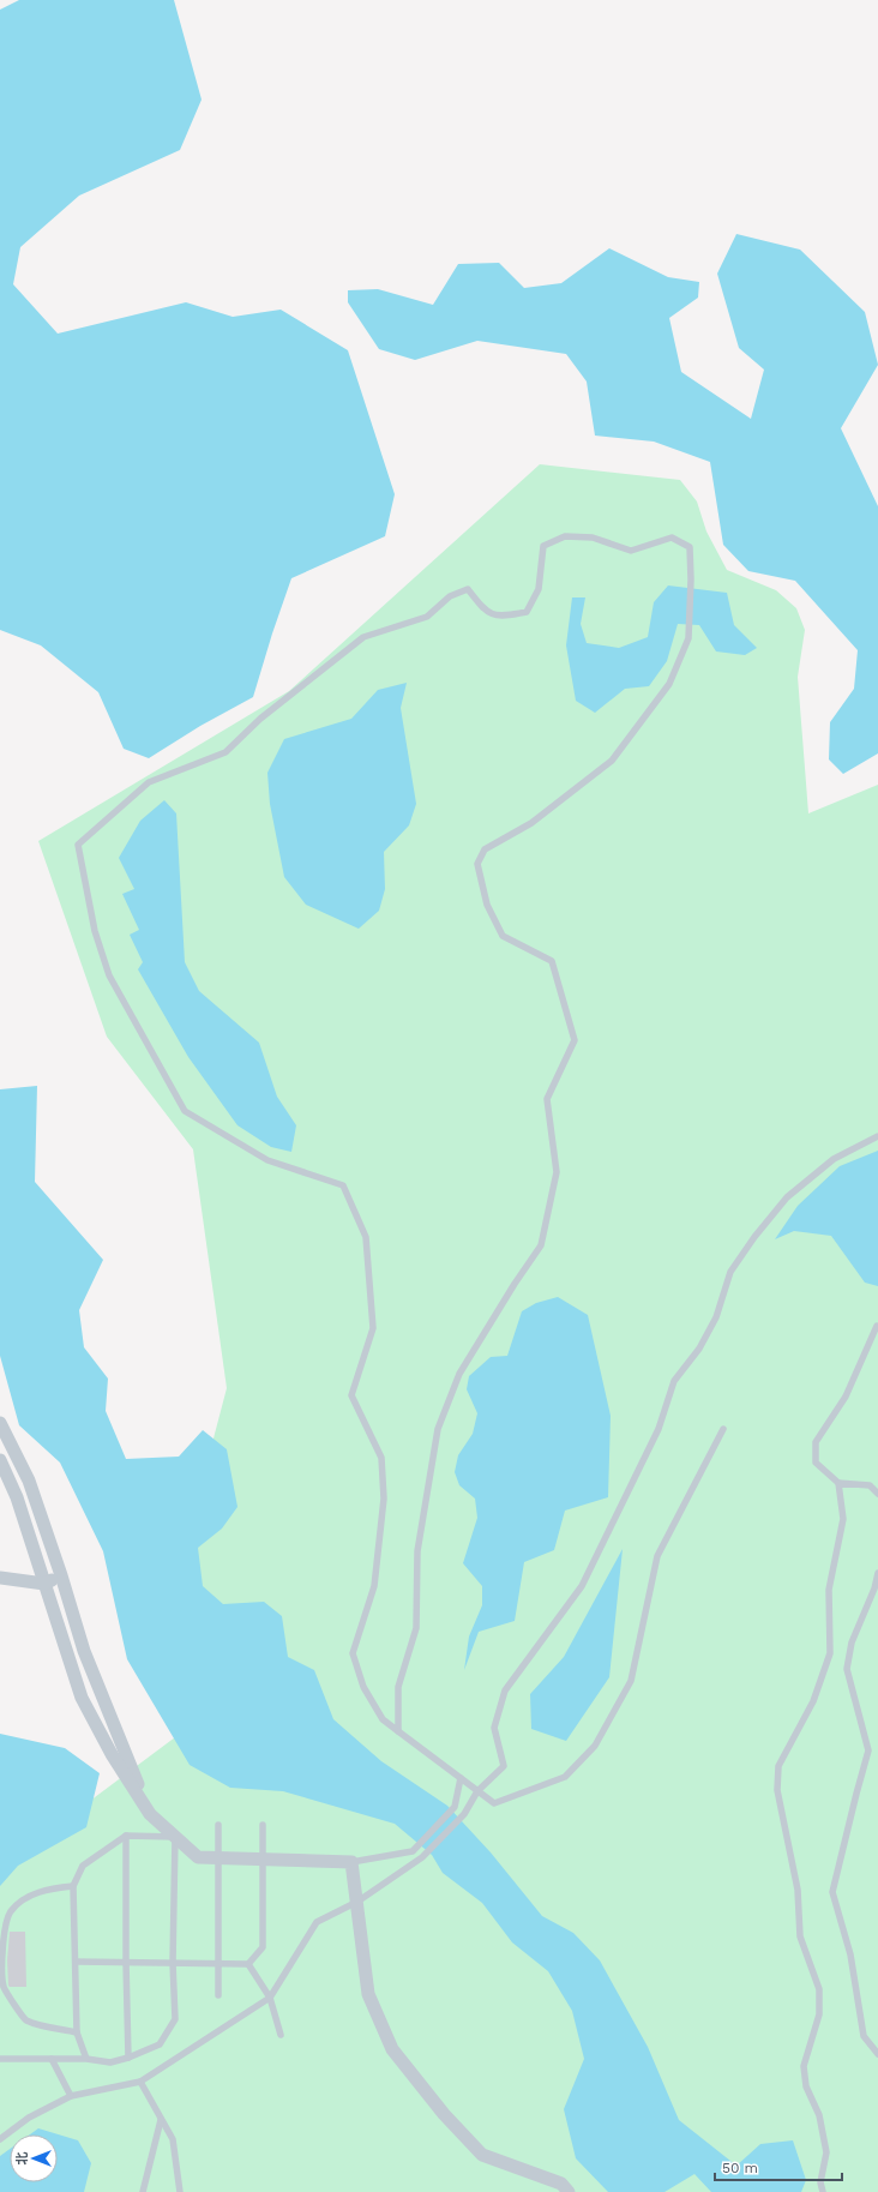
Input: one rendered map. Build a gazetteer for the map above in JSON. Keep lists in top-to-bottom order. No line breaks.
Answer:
{"scale_bar":"50 m","north":"left"}
